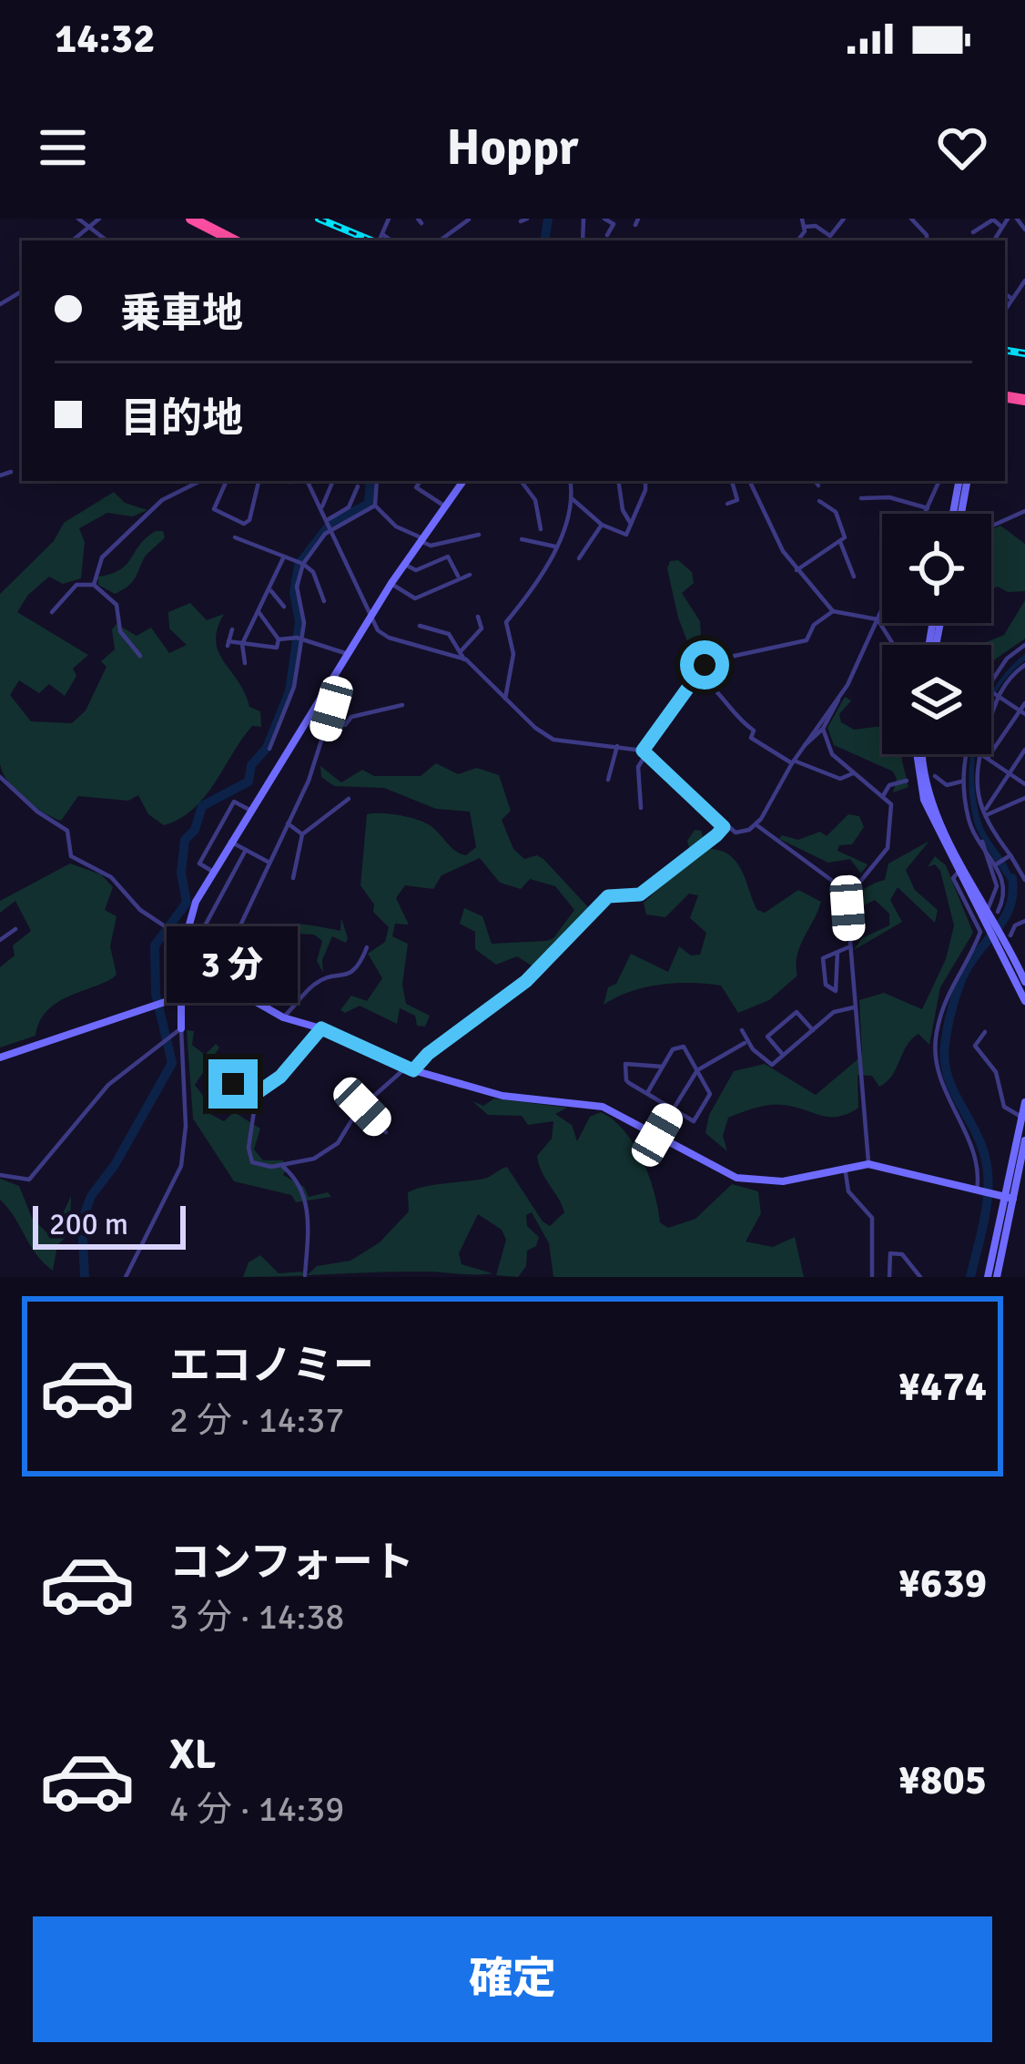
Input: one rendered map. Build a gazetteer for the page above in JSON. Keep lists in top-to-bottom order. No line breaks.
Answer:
{"scale_bar":"200 m","page":{"status":"14:32","header":"Hoppr","banner":["乗車地","目的地"],"bubble":"3 分","scale":"200 m","list":[{"name":"エコノミー","note":"2 分 · 14:37","value":"¥474"},{"name":"コンフォート","note":"3 分 · 14:38","value":"¥639"},{"name":"XL","note":"4 分 · 14:39","value":"¥805"}],"buttons":"確定"}}
